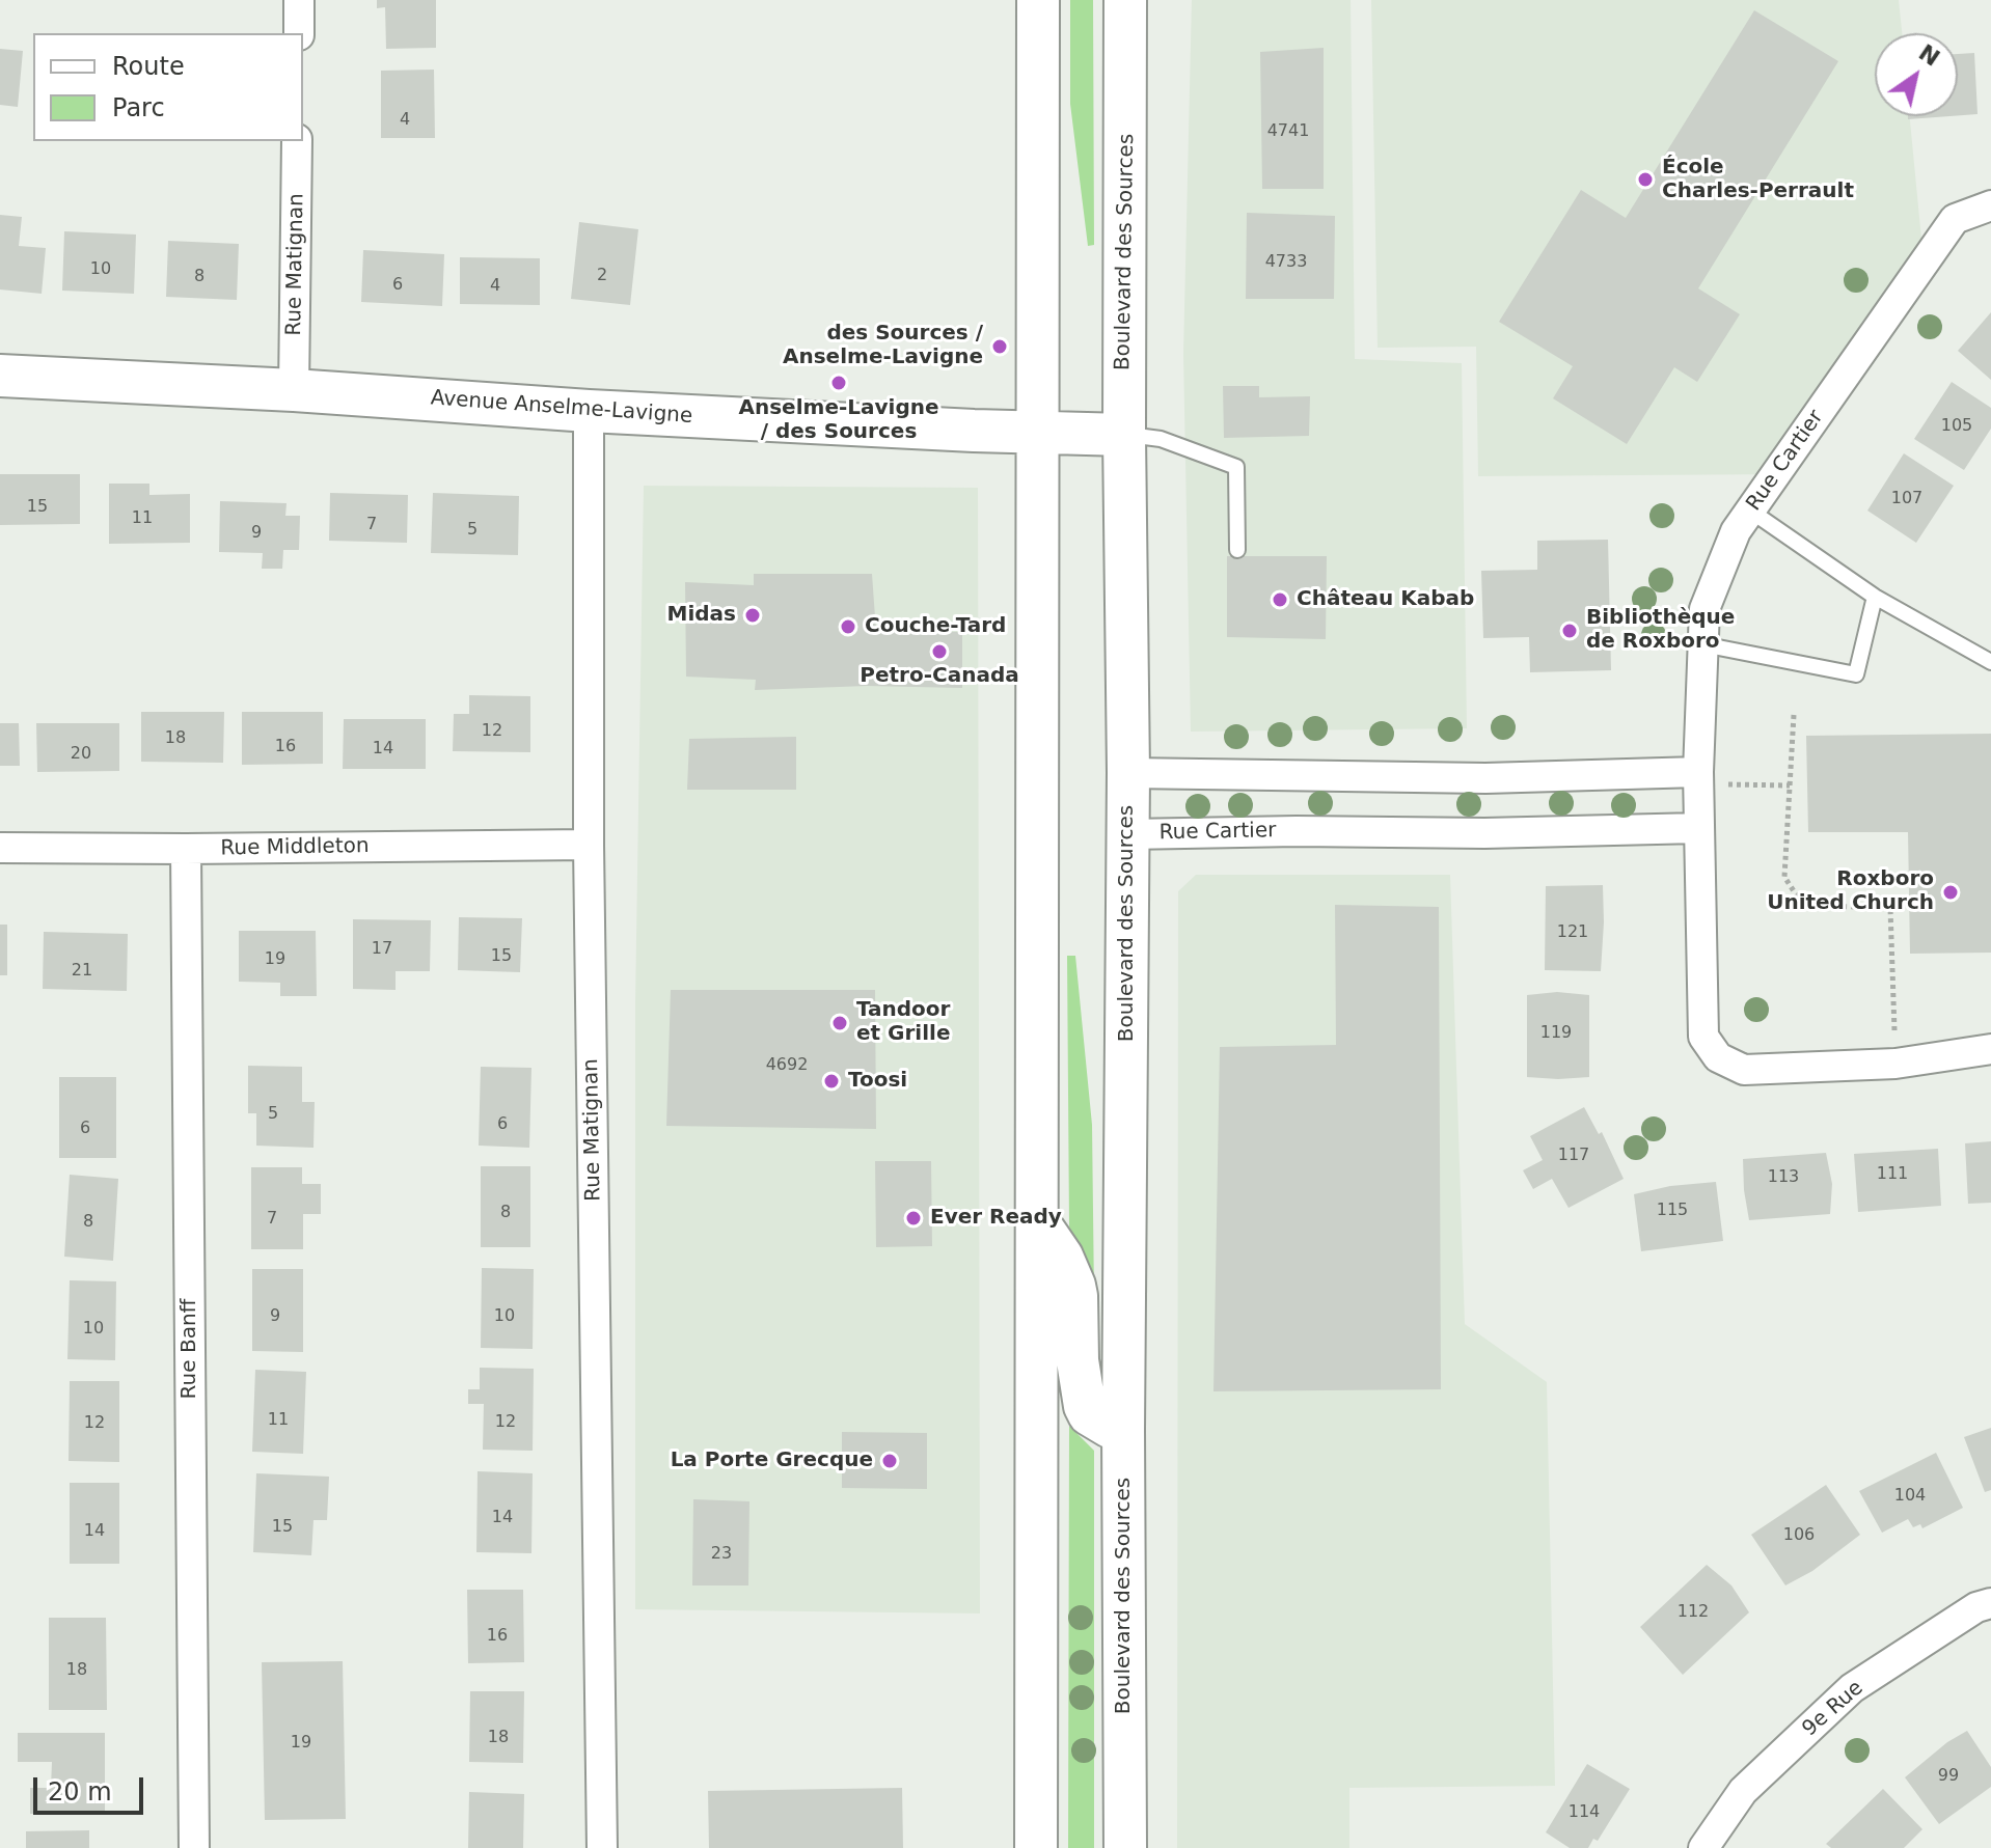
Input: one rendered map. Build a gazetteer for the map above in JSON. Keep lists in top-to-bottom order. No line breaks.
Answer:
{"streets":{"main road":["Boulevard des Sources","Avenue Anselme-Lavigne"],"street":["Rue Matignan","Rue Cartier","Rue Middleton","Rue Banff","9e Rue"]},"crossings":[["Boulevard des Sources","Avenue Anselme-Lavigne"],["Boulevard des Sources","Rue Cartier"],["Rue Matignan","Avenue Anselme-Lavigne"],["Rue Matignan","Rue Middleton"],["Rue Middleton","Rue Banff"]],"places":["École Charles-Perrault","des Sources / Anselme-Lavigne","Anselme-Lavigne / des Sources","Château Kabab","Midas","Couche-Tard","Bibliothèque de Roxboro","Petro-Canada","Roxboro United Church","Tandoor et Grille","Toosi","Ever Ready","La Porte Grecque"],"house_numbers":["4","4741","4733","10","2","8","6","4","105","107","15","11","7","5","9","12","18","16","14","20","121","17","15","19","21","119","4692","5","6","6","117","111","113","115","8","7","8","9","10","10","11","12","12","104","14","15","14","106","23","112","16","18","18","19","99","114"],"legend":["Route","Parc"],"scale_bar":"20 m","north":"top right"}
